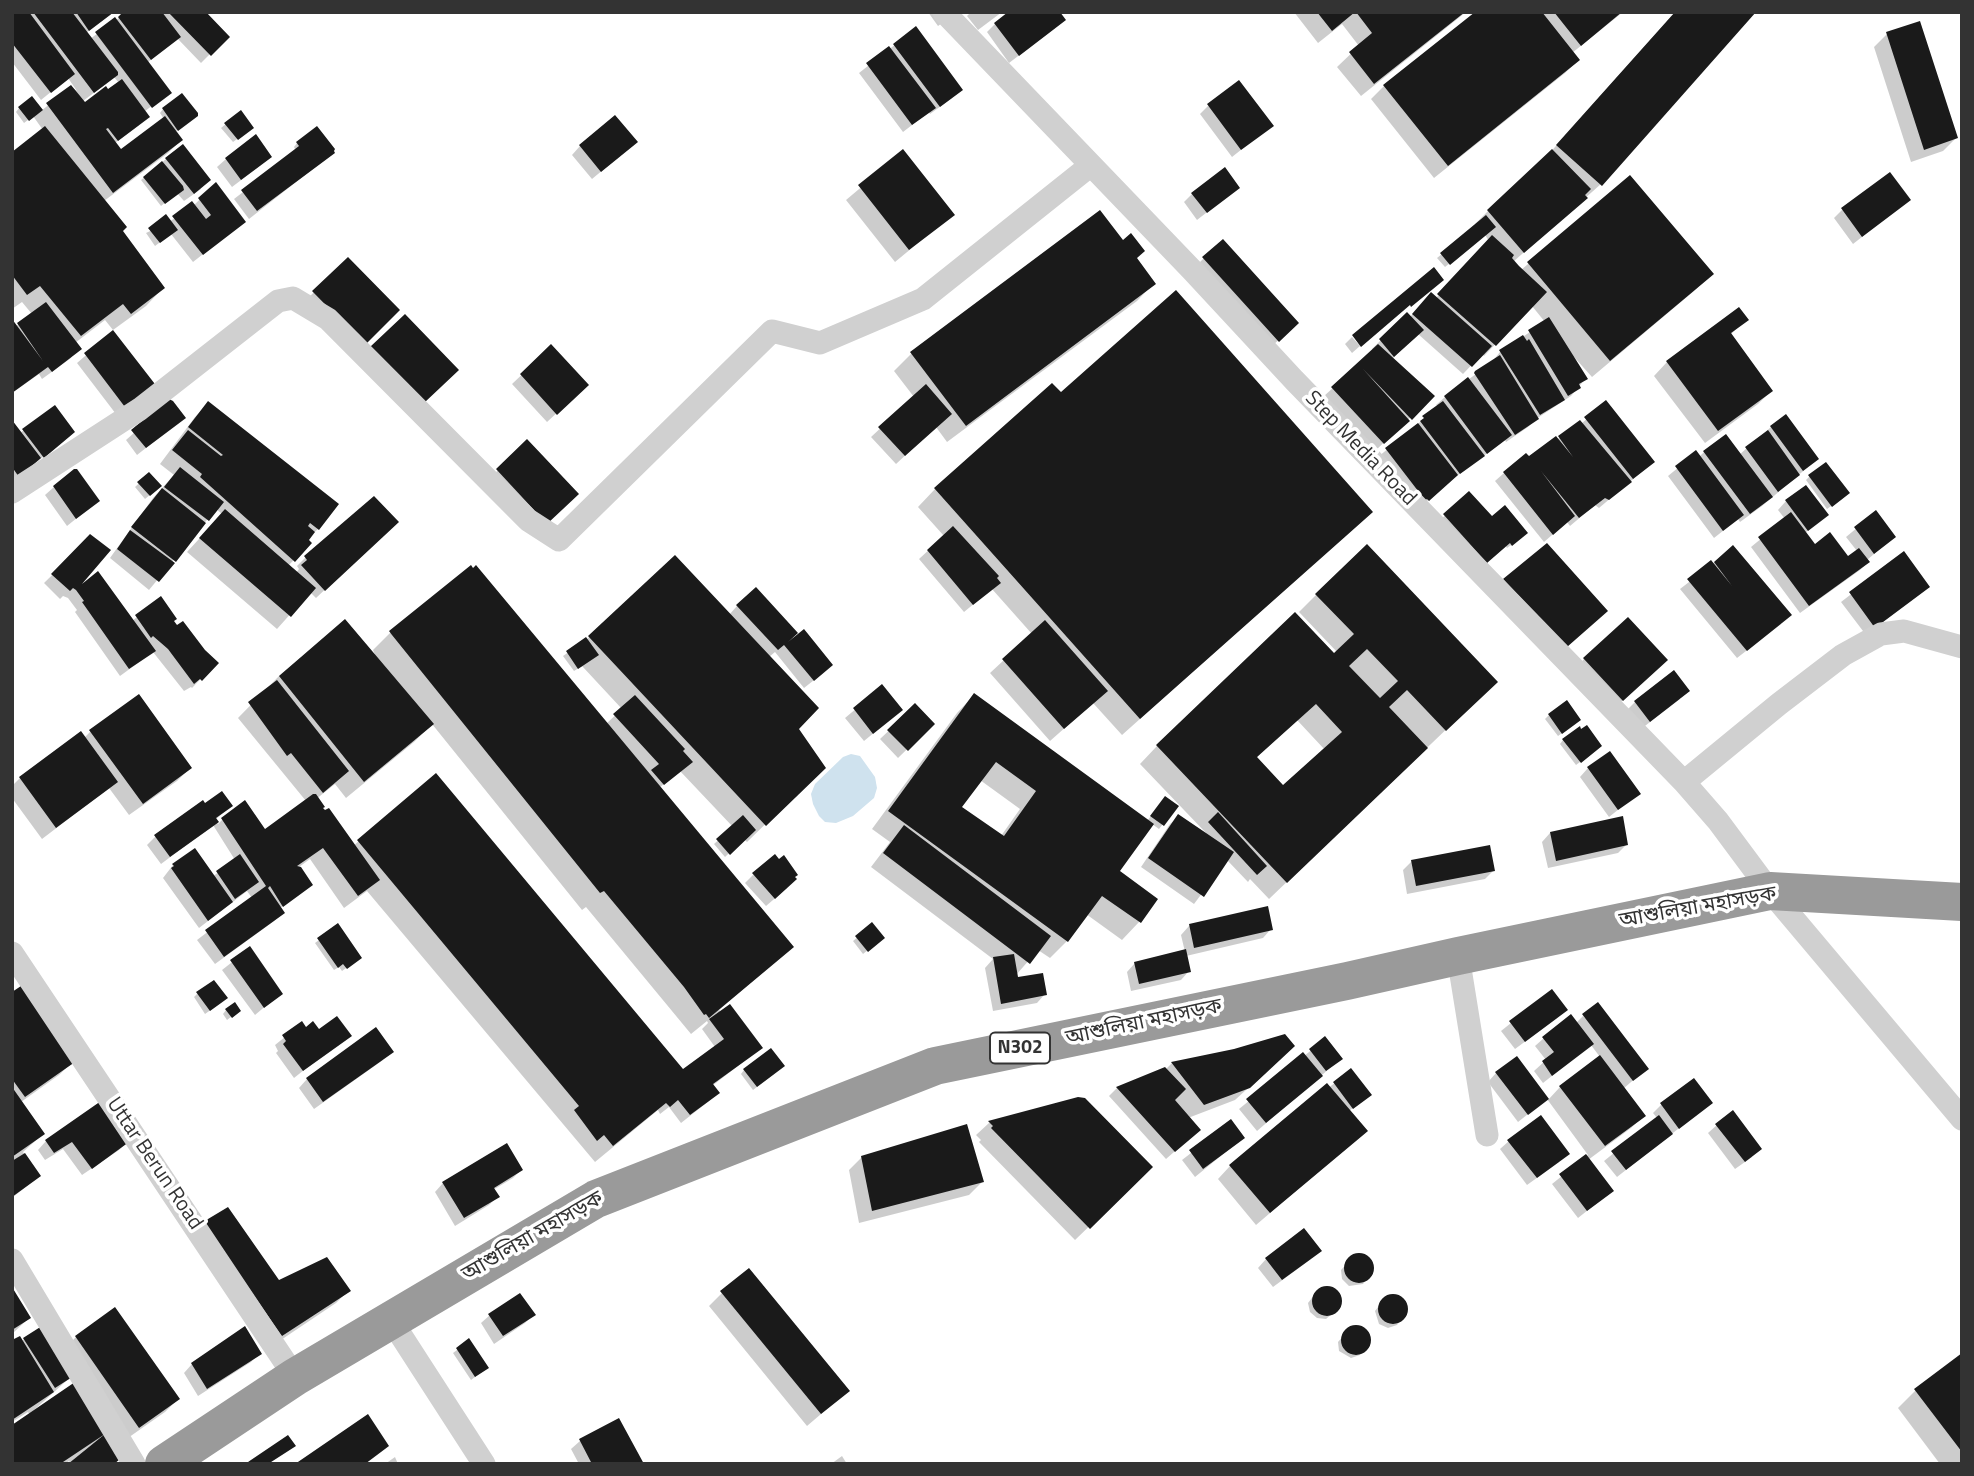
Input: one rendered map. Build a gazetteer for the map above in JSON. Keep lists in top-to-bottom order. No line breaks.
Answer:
{"streets":{"highway":["আশুলিয়া মহাসড়ক","N302"],"street":["Step Media Road","Uttar Berun Road"]},"crossings":[["Step Media Road","আশুলিয়া মহাসড়ক"],["আশুলিয়া মহাসড়ক","Uttar Berun Road"]]}
